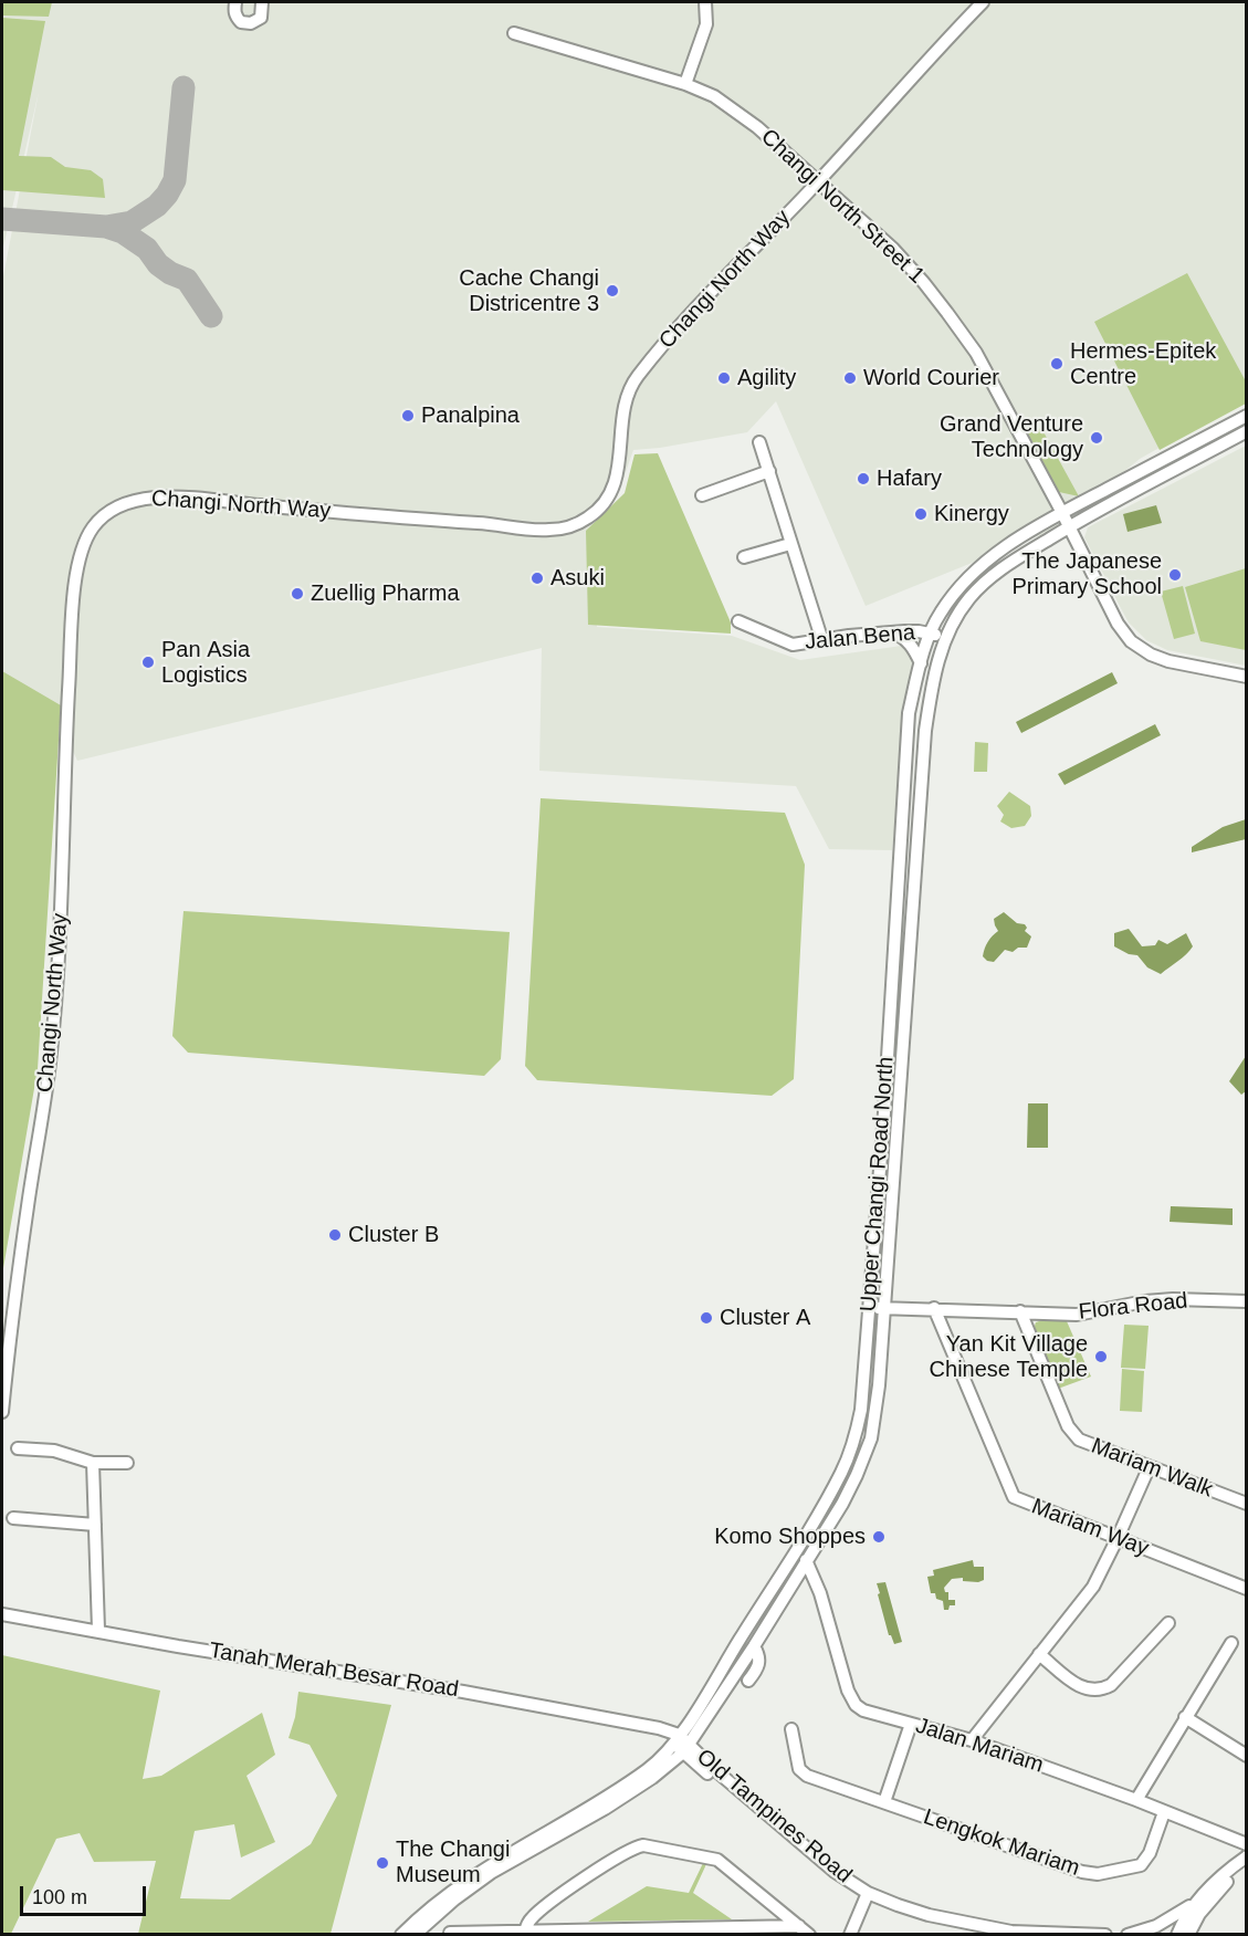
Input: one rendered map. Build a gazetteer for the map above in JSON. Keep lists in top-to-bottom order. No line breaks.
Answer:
{"streets":{"street":["Changi North Street 1","Changi North Way","Jalan Bena","Upper Changi Road North","Flora Road","Mariam Walk","Mariam Way","Tanah Merah Besar Road","Jalan Mariam","Old Tampines Road","Lengkok Mariam"]},"crossings":[["Changi North Street 1","Changi North Way"],["Changi North Street 1","Upper Changi Road North"],["Jalan Bena","Upper Changi Road North"],["Upper Changi Road North","Tanah Merah Besar Road"],["Upper Changi Road North","Jalan Mariam"],["Upper Changi Road North","Old Tampines Road"],["Flora Road","Mariam Walk"],["Tanah Merah Besar Road","Old Tampines Road"],["Jalan Mariam","Lengkok Mariam"]],"places":["Cache Changi Districentre 3","Hermes-Epitek Centre","Agility","World Courier","Panalpina","Grand Venture Technology","Hafary","Kinergy","The Japanese Primary School","Asuki","Zuellig Pharma","Pan Asia Logistics","Cluster B","Cluster A","Yan Kit Village Chinese Temple","Komo Shoppes","The Changi Museum"],"scale_bar":"100 m"}
